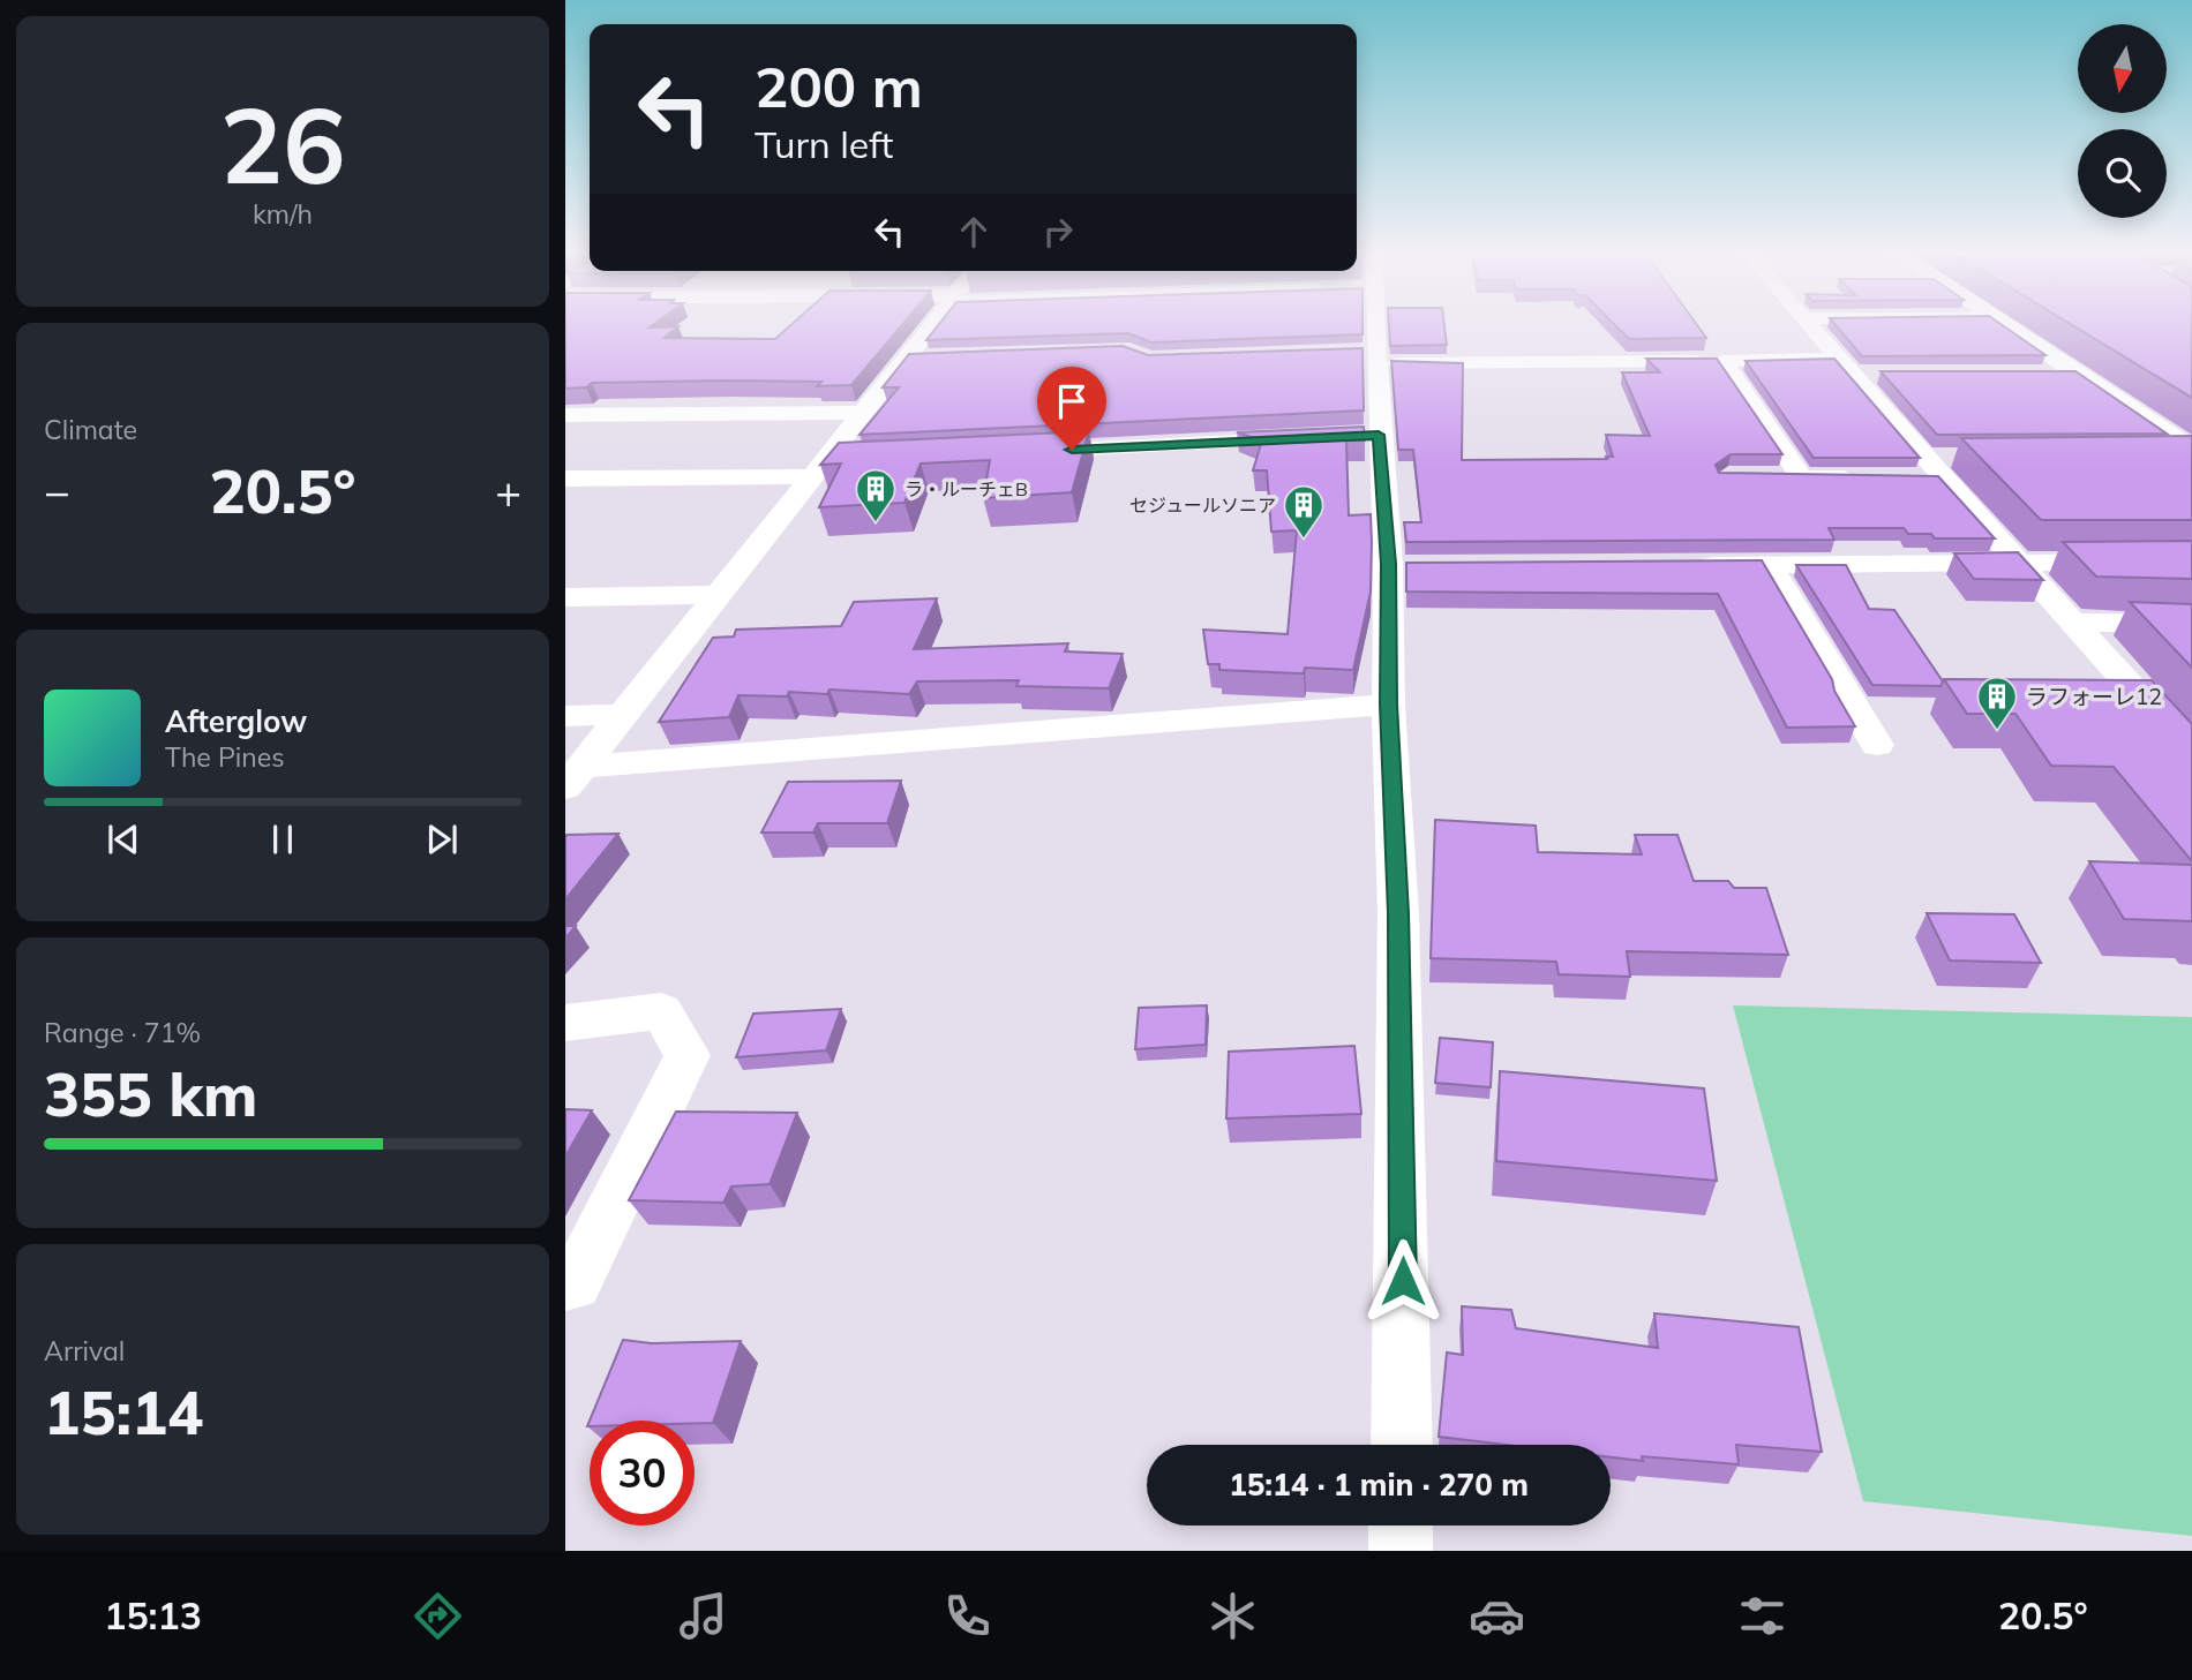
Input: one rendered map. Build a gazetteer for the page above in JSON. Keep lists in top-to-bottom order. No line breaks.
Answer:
{"places":{"building":["ラ・ルーチェB","セジュールソニア","ラフォーレ12"]},"north":"bottom","page":{"tile":[["26","km/h"],"Climate",["Range · 71%","355 km"],["Arrival","15:14"]],"turn":["200 m","Turn left"],"heat":["−","20.5°","+"],"song":["Afterglow","The Pines"],"limit":"30","trip":"15:14 · 1 min · 270 m","tabs":["15:13","20.5°"]}}
